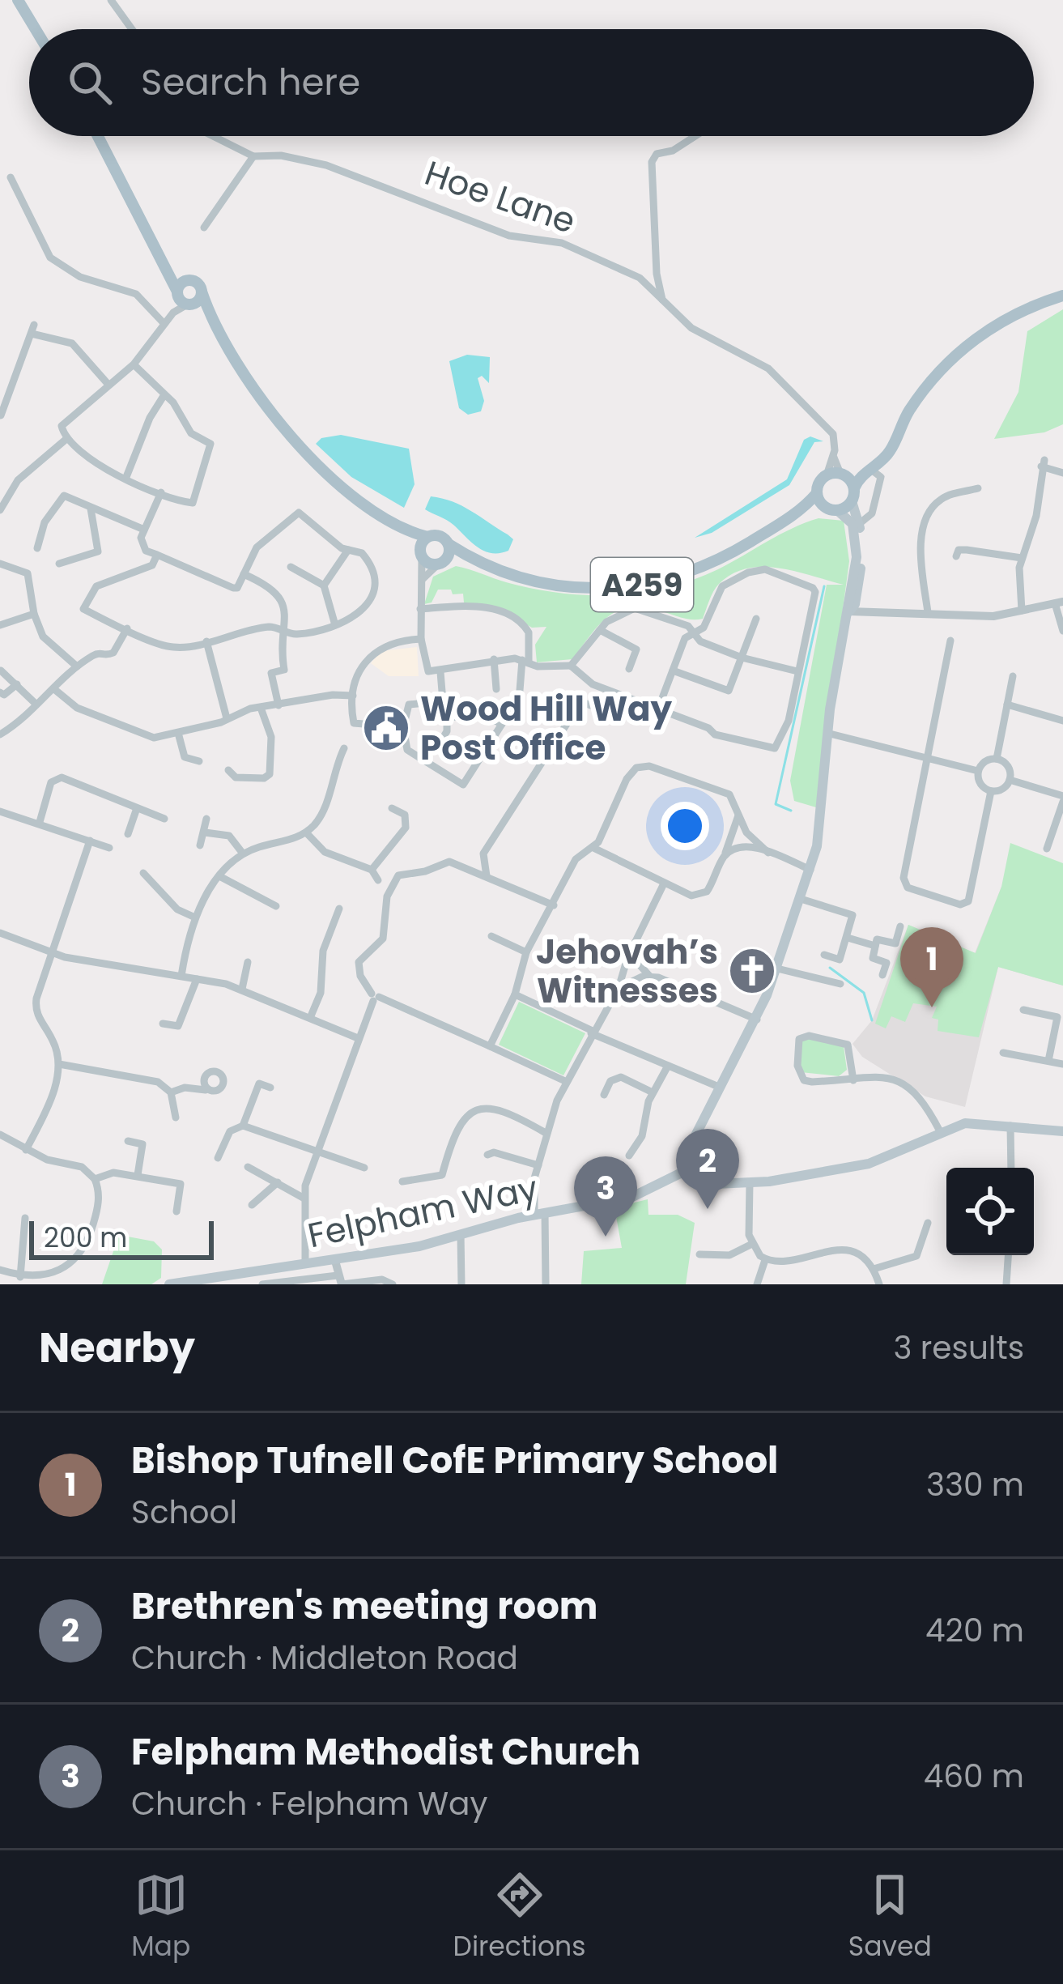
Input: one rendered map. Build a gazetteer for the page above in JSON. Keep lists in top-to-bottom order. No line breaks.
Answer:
{"streets":{"main road":["A259","Felpham Way"],"street":["Hoe Lane"]},"places":{"public building":["Wood Hill Way Post Office"],"church":["Jehovah’s Witnesses"]},"scale_bar":"200 m","page":{"search":"Search here","pins":["1","2","3"],"scale":"200 m","heading":["Nearby","3 results"],"list":[{"mark":"1","name":"Bishop Tufnell CofE Primary School","note":"School","value":"330 m"},{"mark":"2","name":"Brethren's meeting room","note":"Church · Middleton Road","value":"420 m"},{"mark":"3","name":"Felpham Methodist Church","note":"Church · Felpham Way","value":"460 m"}],"nav":["Map","Directions","Saved"]}}
